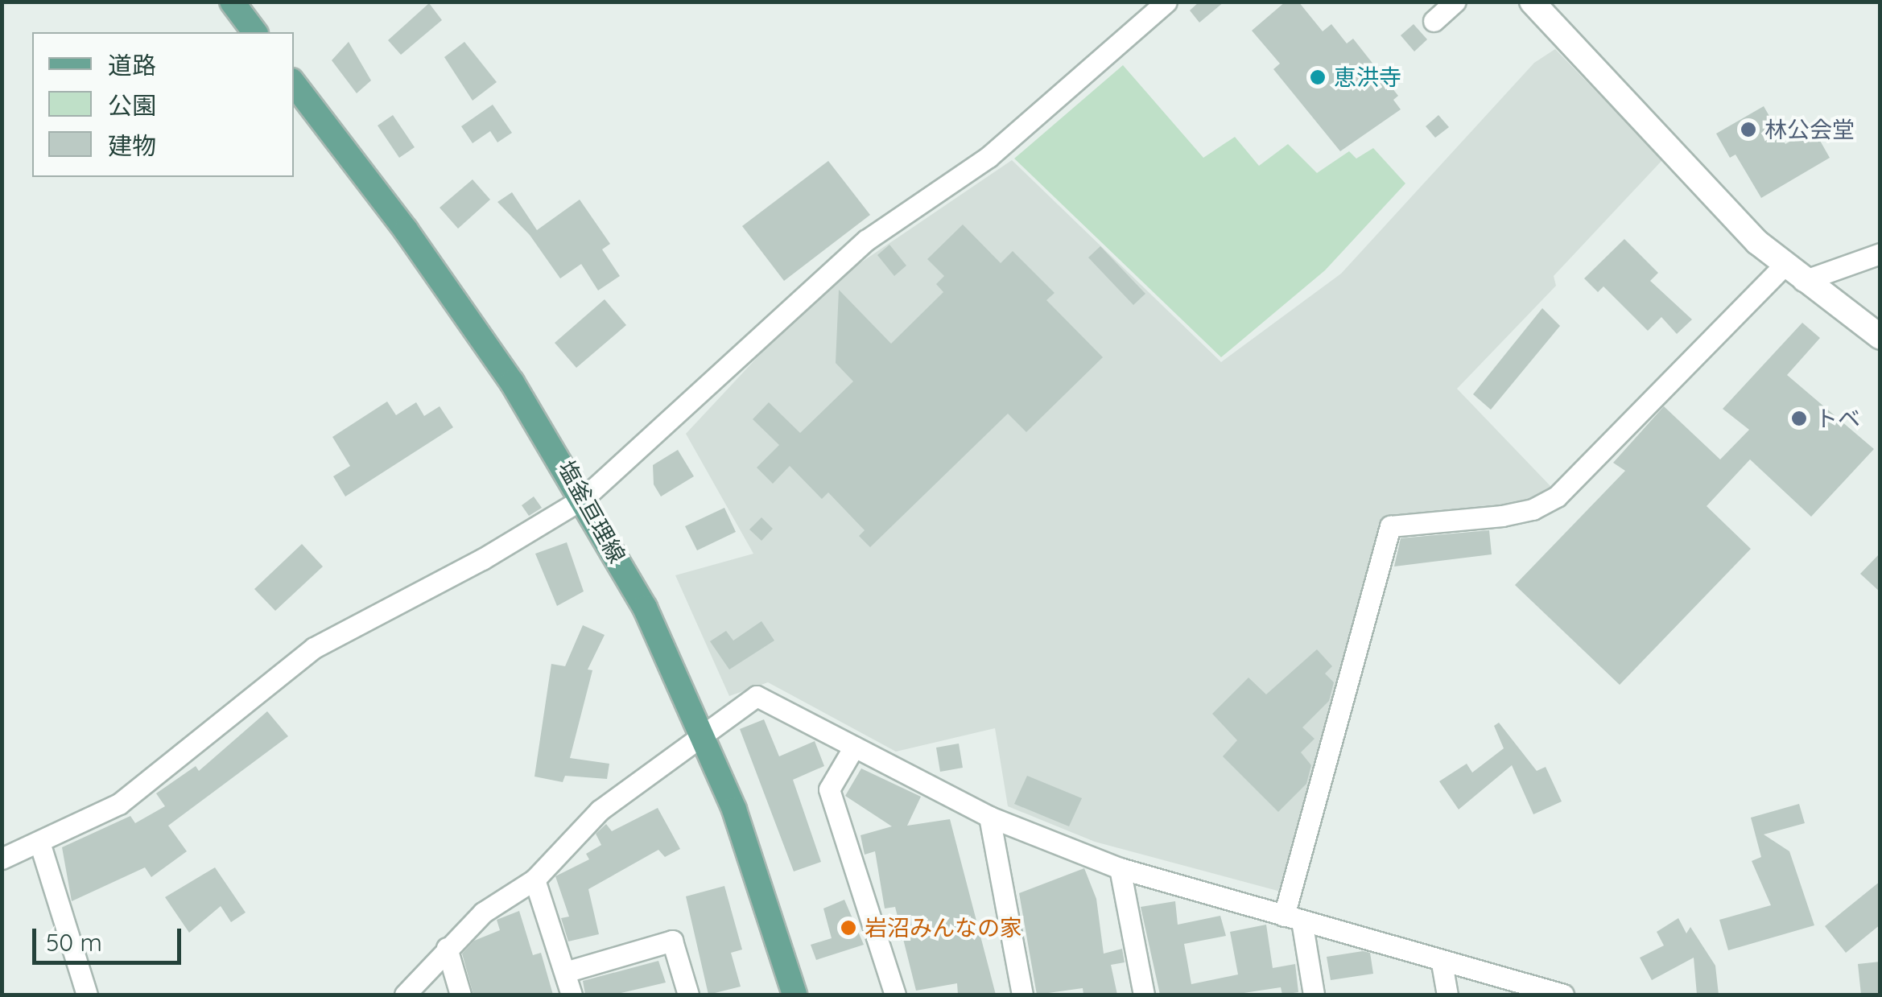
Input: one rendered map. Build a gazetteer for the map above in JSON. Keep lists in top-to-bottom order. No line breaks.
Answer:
{"streets":{"main road":["塩釜亘理線"]},"places":["恵洪寺","林公会堂","トベ","岩沼みんなの家"],"legend":["道路","公園","建物"],"scale_bar":"50 m"}
